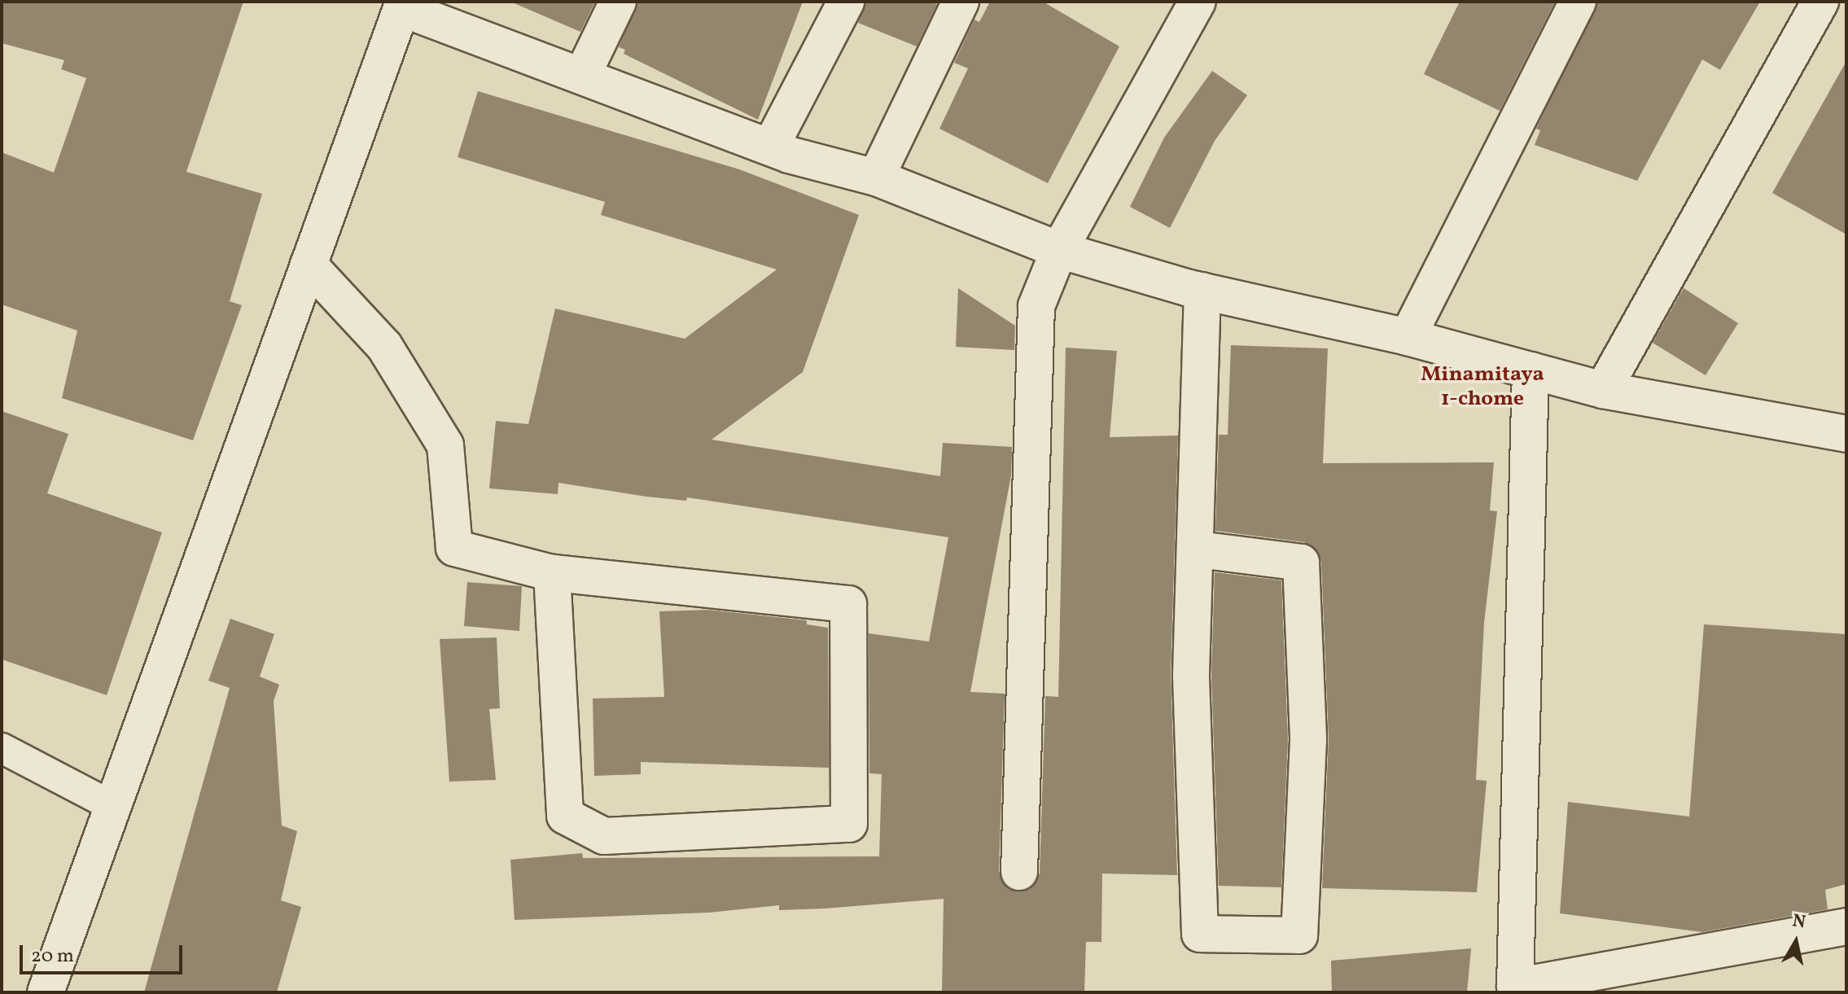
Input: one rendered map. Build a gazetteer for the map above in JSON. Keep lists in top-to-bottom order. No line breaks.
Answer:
{"districts":["Minamitaya 1-chome"],"scale_bar":"20 m","north":"top"}
